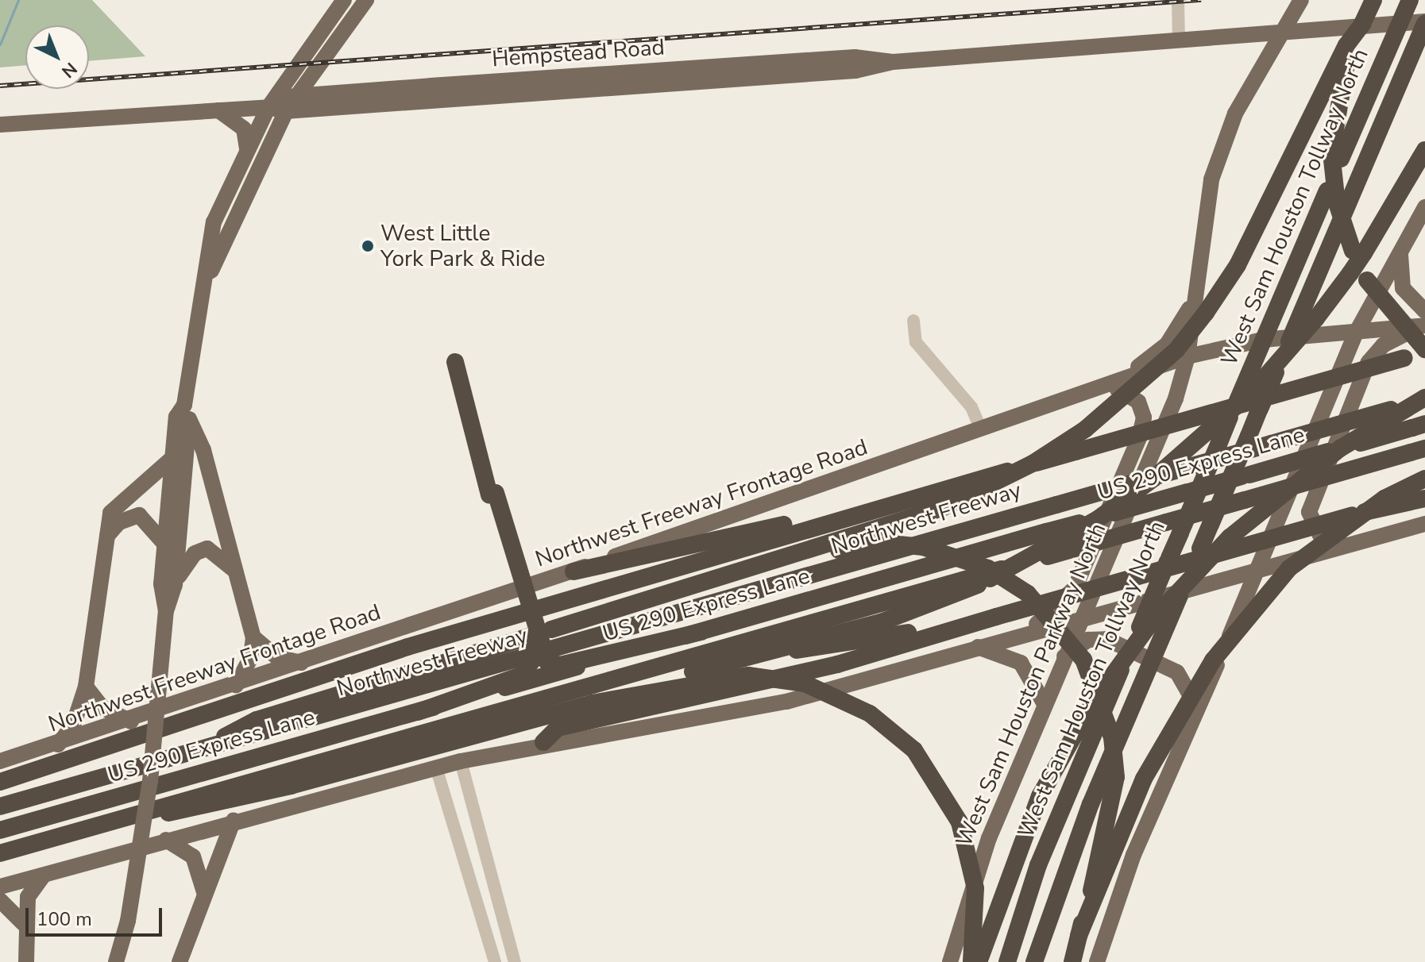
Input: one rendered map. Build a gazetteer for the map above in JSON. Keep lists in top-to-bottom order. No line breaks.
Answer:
{"streets":{"highway":["West Sam Houston Tollway North","US 290 Express Lane","Northwest Freeway"],"main road":["Hempstead Road","Northwest Freeway Frontage Road","West Sam Houston Parkway North"]},"crossings":[["Northwest Freeway Frontage Road","West Sam Houston Parkway North"]],"places":["West Little York Park & Ride"],"scale_bar":"100 m","north":"bottom right"}
